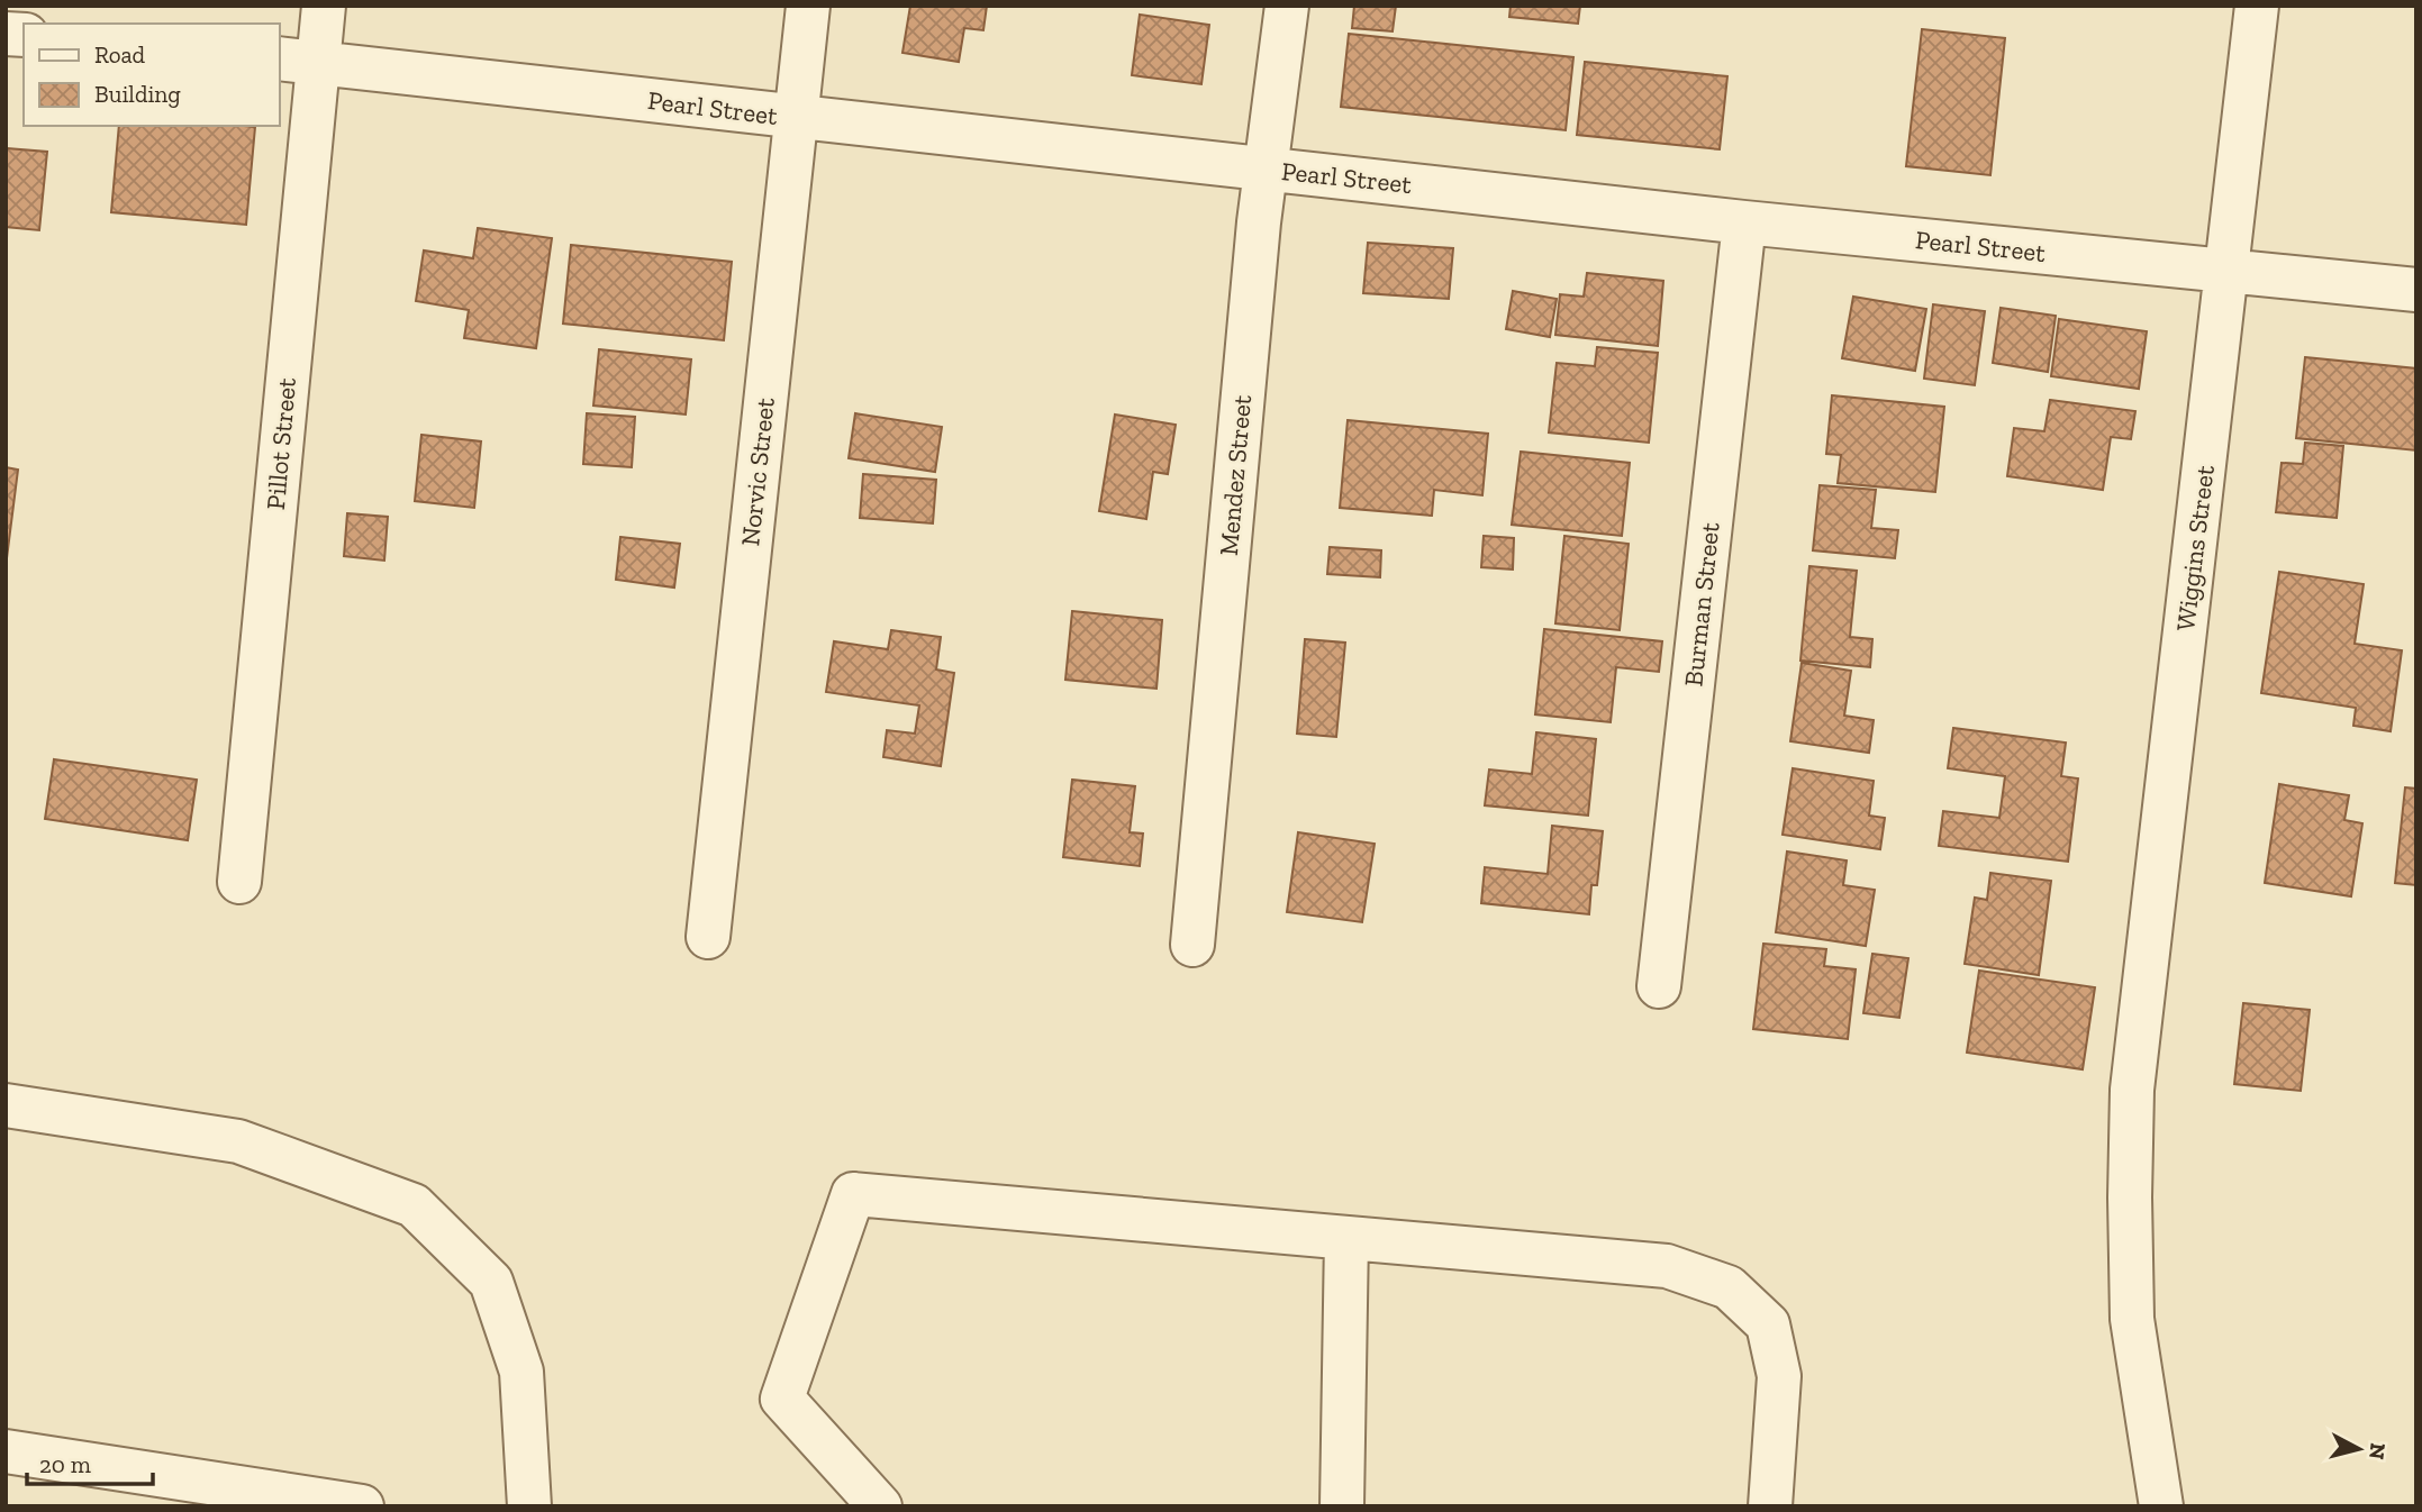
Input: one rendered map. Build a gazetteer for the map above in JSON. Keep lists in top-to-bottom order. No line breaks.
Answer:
{"streets":{"street":["Pearl Street","Pillot Street","Norvic Street","Mendez Street","Wiggins Street","Burman Street"]},"crossings":[["Pearl Street","Pillot Street"],["Pearl Street","Norvic Street"],["Pearl Street","Mendez Street"],["Pearl Street","Wiggins Street"],["Pearl Street","Burman Street"]],"legend":["Road","Building"],"scale_bar":"20 m","north":"right"}
